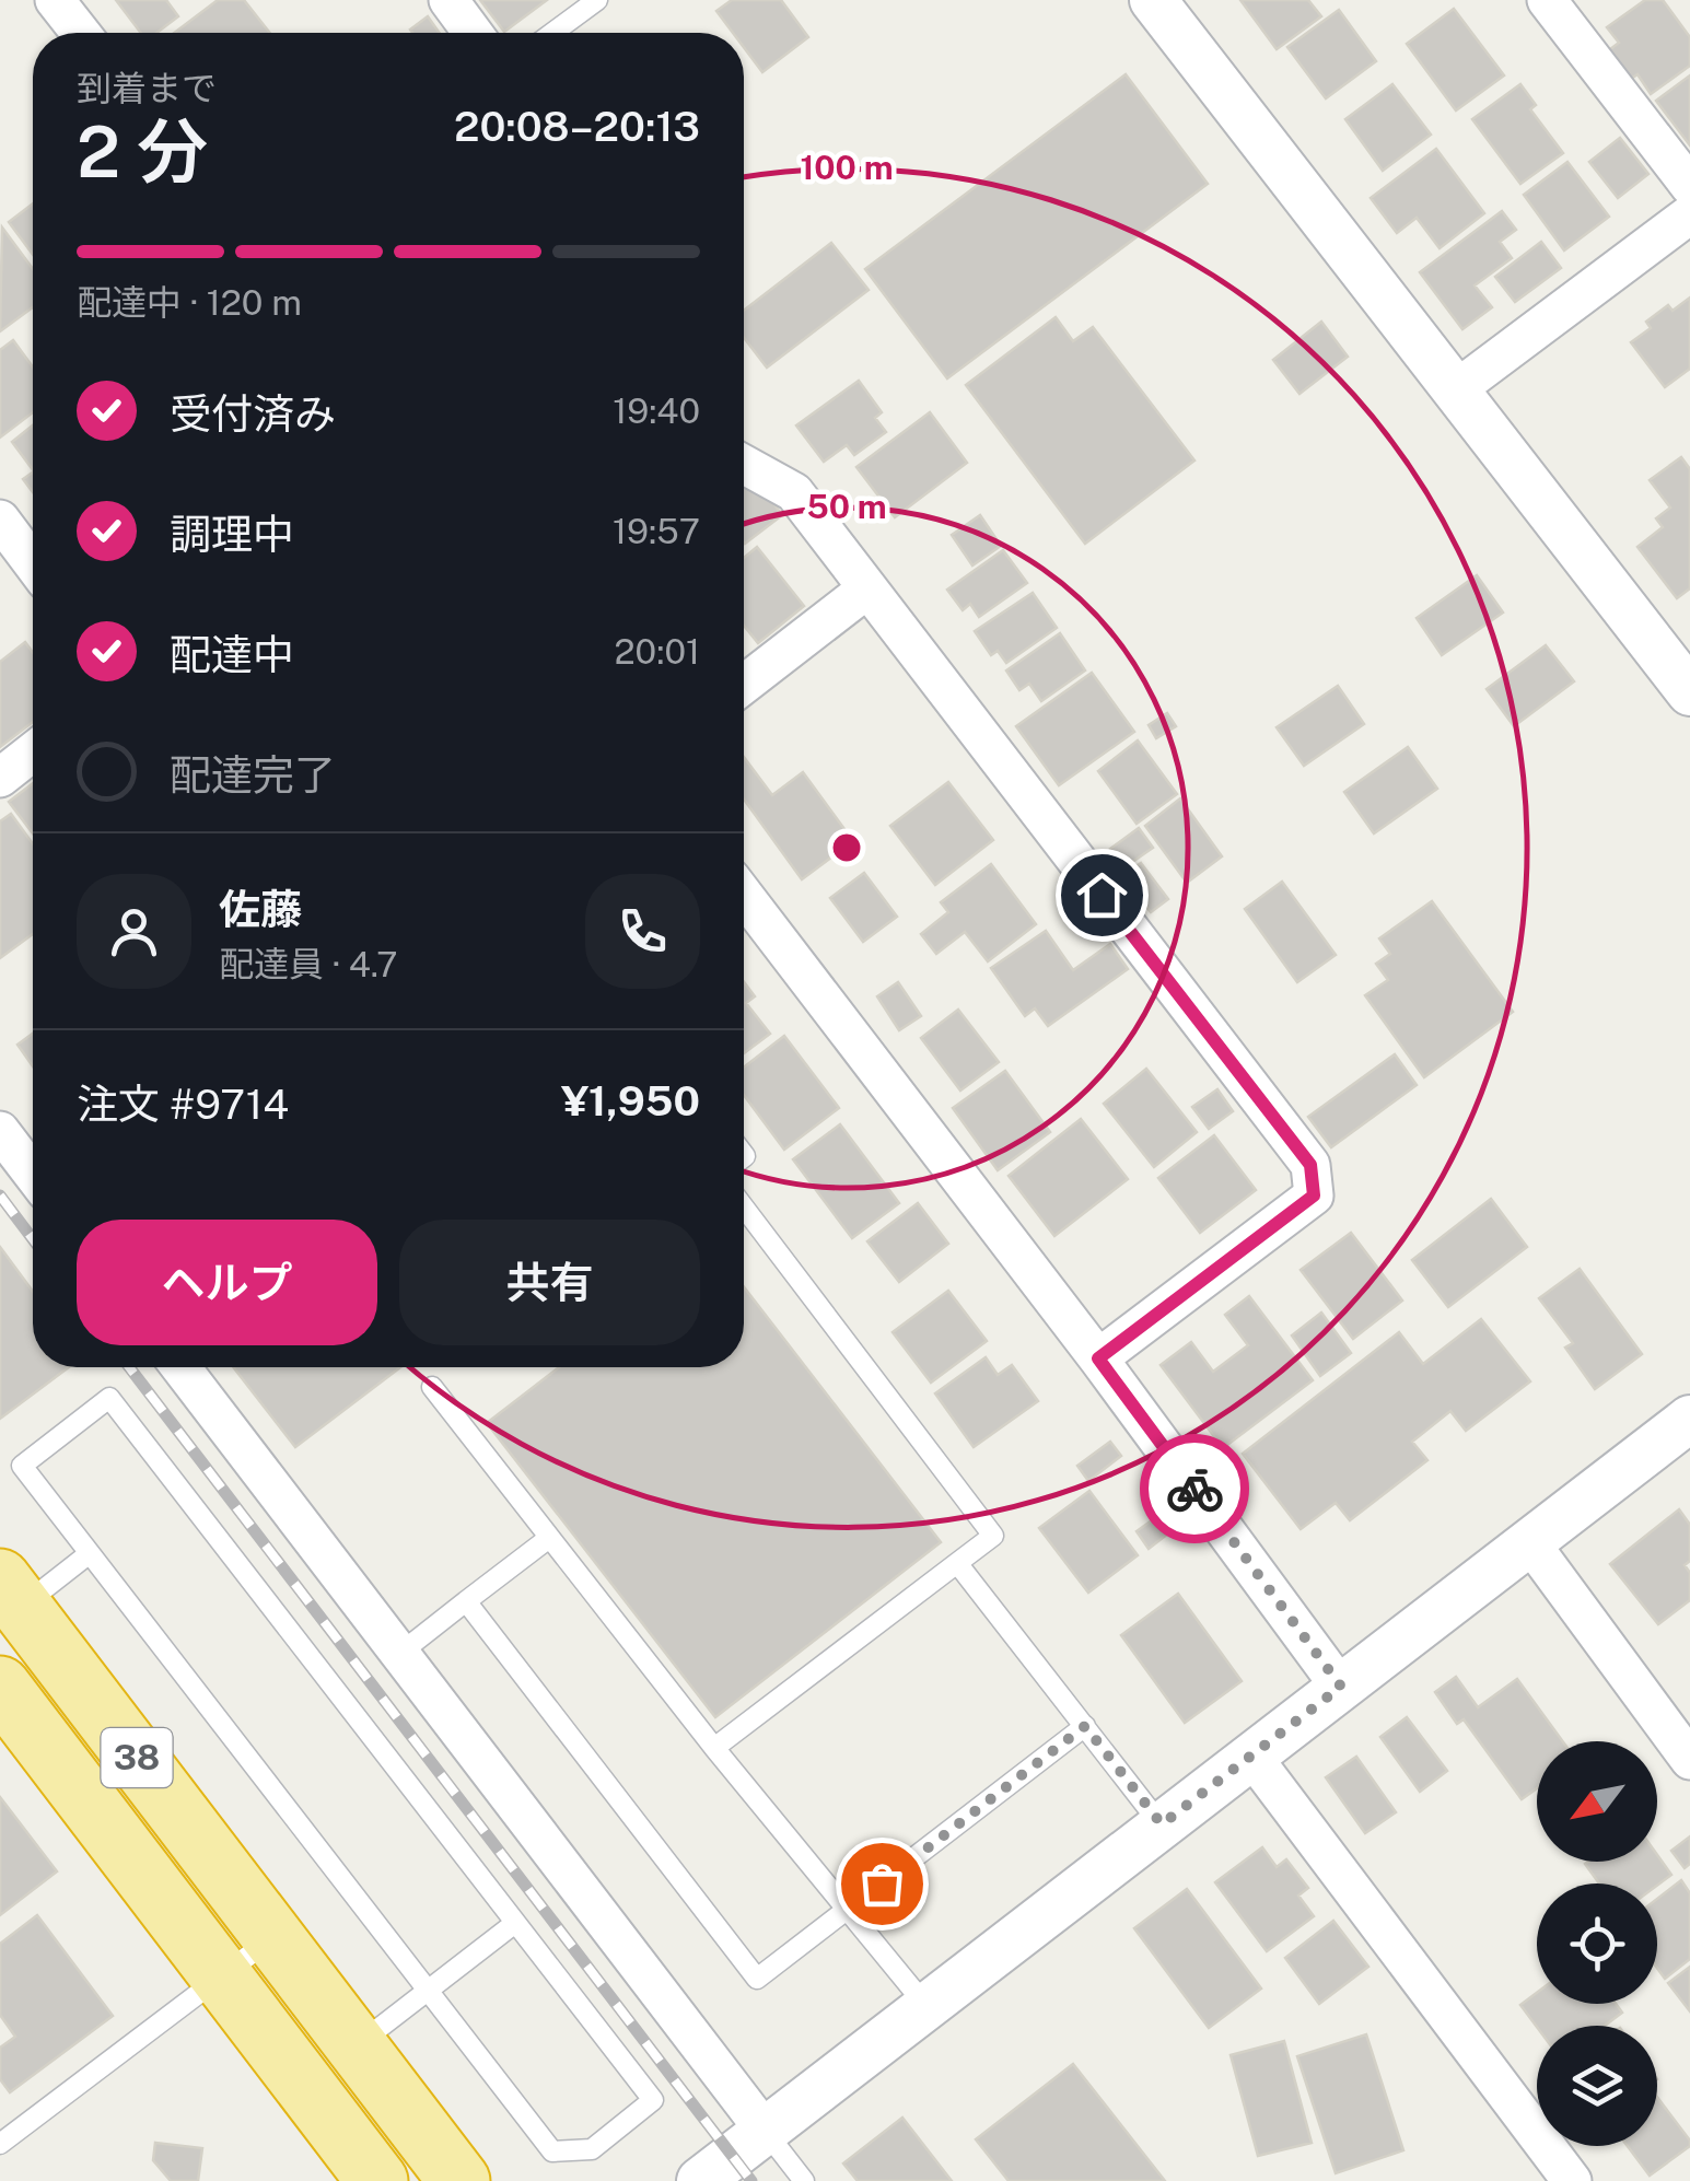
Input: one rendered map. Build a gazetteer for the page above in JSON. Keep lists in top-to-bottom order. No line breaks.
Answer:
{"streets":{"highway":["38"]},"north":"bottom left","page":{"heading":["2 分","到着まで","20:08–20:13"],"panel":["佐藤","配達員 · 4.7","注文 #9714","¥1,950"],"bar":"配達中 · 120 m","list":[["受付済み","19:40"],["調理中","19:57"],["配達中","20:01"],"配達完了"],"buttons":["ヘルプ","共有"]},"rings":["100 m","50 m"]}
